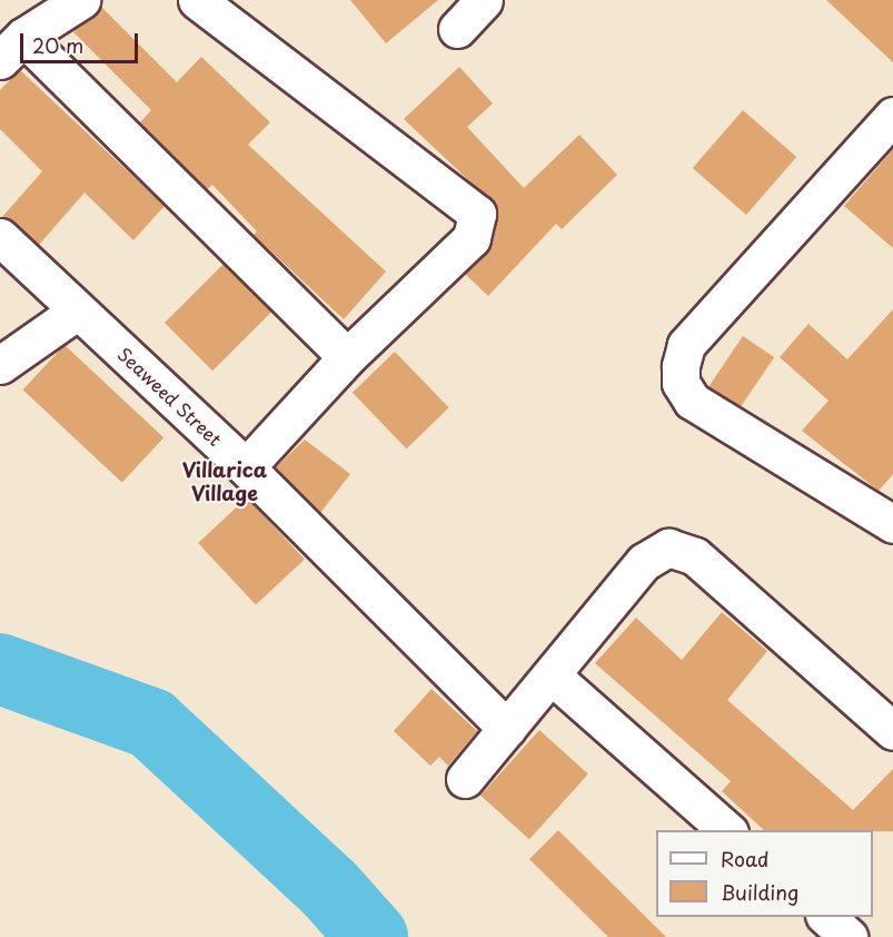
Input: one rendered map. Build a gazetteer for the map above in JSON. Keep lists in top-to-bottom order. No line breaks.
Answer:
{"streets":{"street":["Seaweed Street"]},"districts":["Villarica Village"],"legend":["Road","Building"],"scale_bar":"20 m"}
